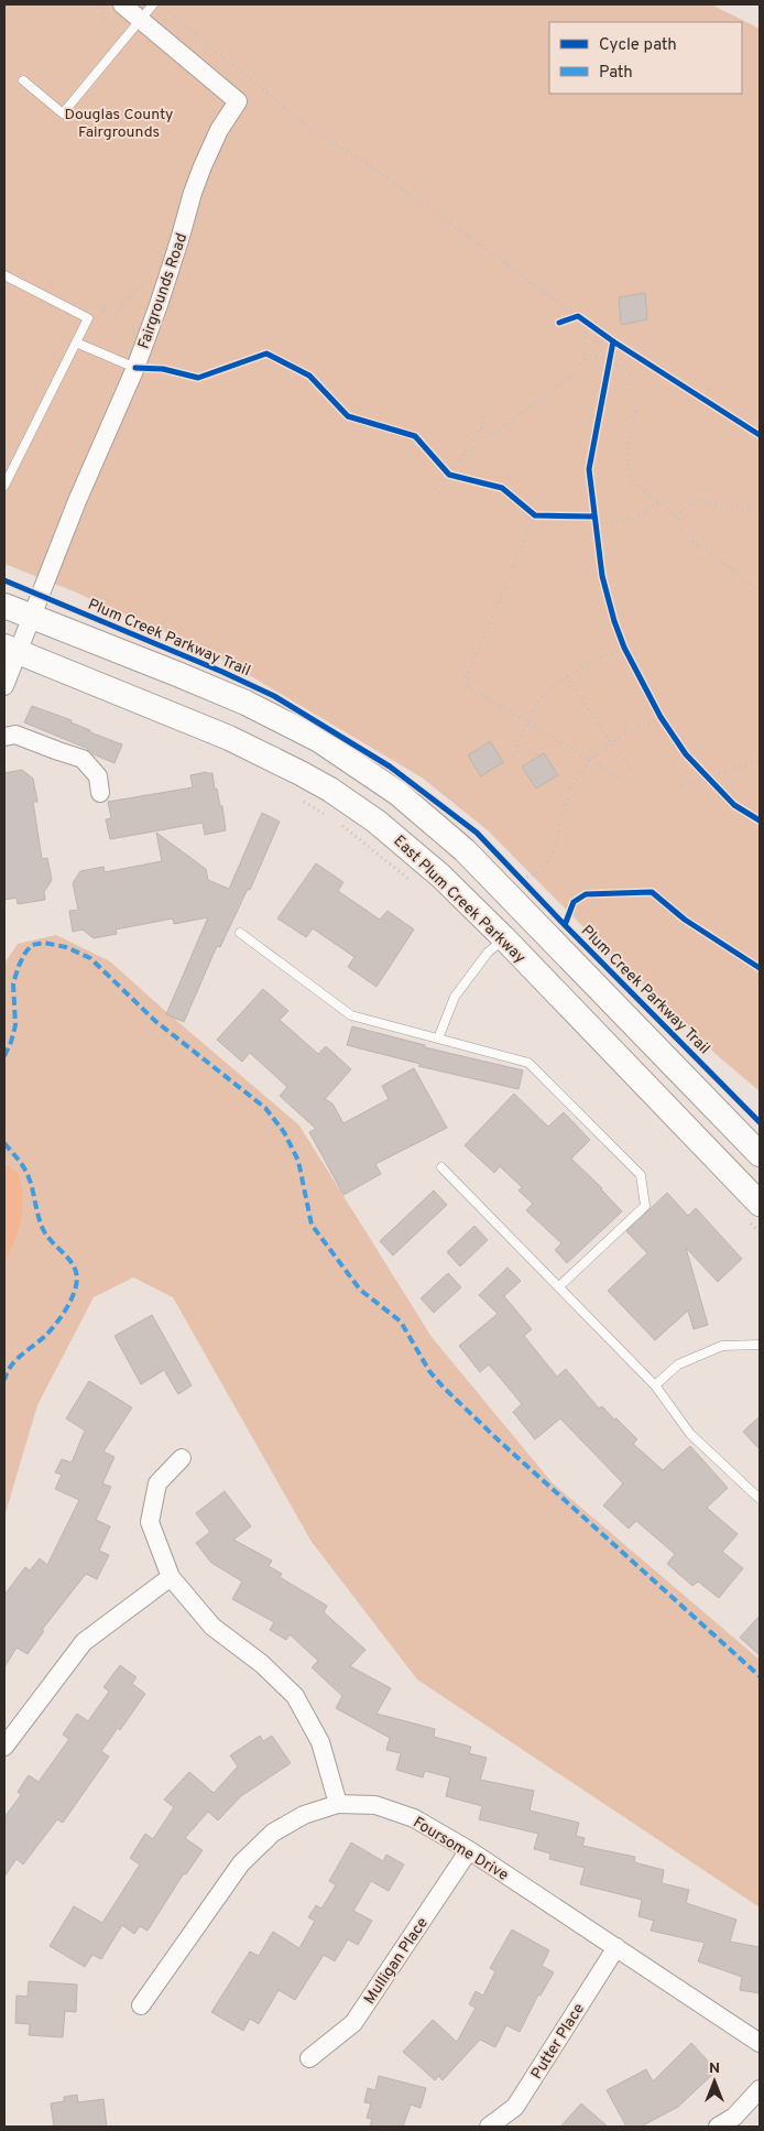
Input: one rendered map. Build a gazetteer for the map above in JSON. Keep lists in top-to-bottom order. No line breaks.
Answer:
{"streets":{"main road":["East Plum Creek Parkway"],"street":["Fairgrounds Road","Foursome Drive","Mulligan Place","Putter Place"],"cycle path":["Plum Creek Parkway Trail"]},"crossings":[["Fairgrounds Road","East Plum Creek Parkway"],["Foursome Drive","Mulligan Place"],["Foursome Drive","Putter Place"]],"parks":["Douglas County Fairgrounds"],"legend":["Cycle path","Path"],"north":"top"}
